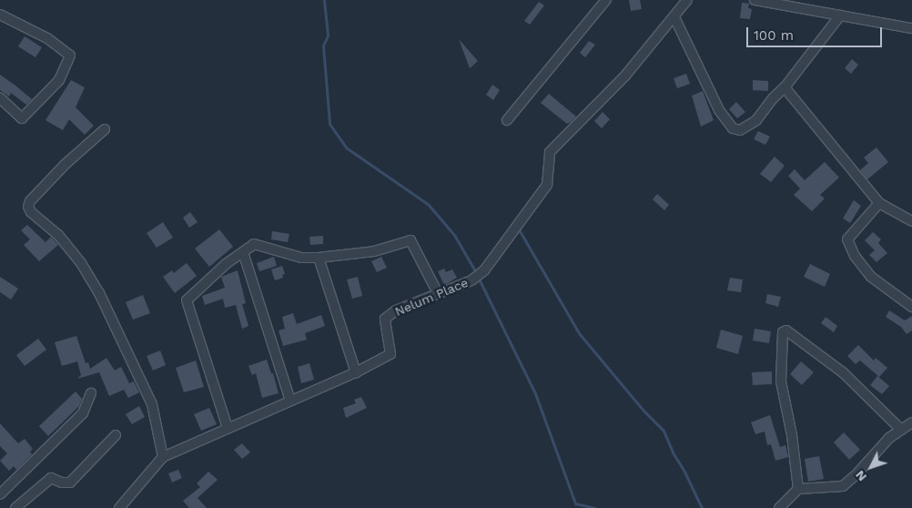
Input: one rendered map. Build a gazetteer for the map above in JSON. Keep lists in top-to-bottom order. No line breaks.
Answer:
{"streets":{"street":["Nelum Place"]},"scale_bar":"100 m","north":"bottom left"}
